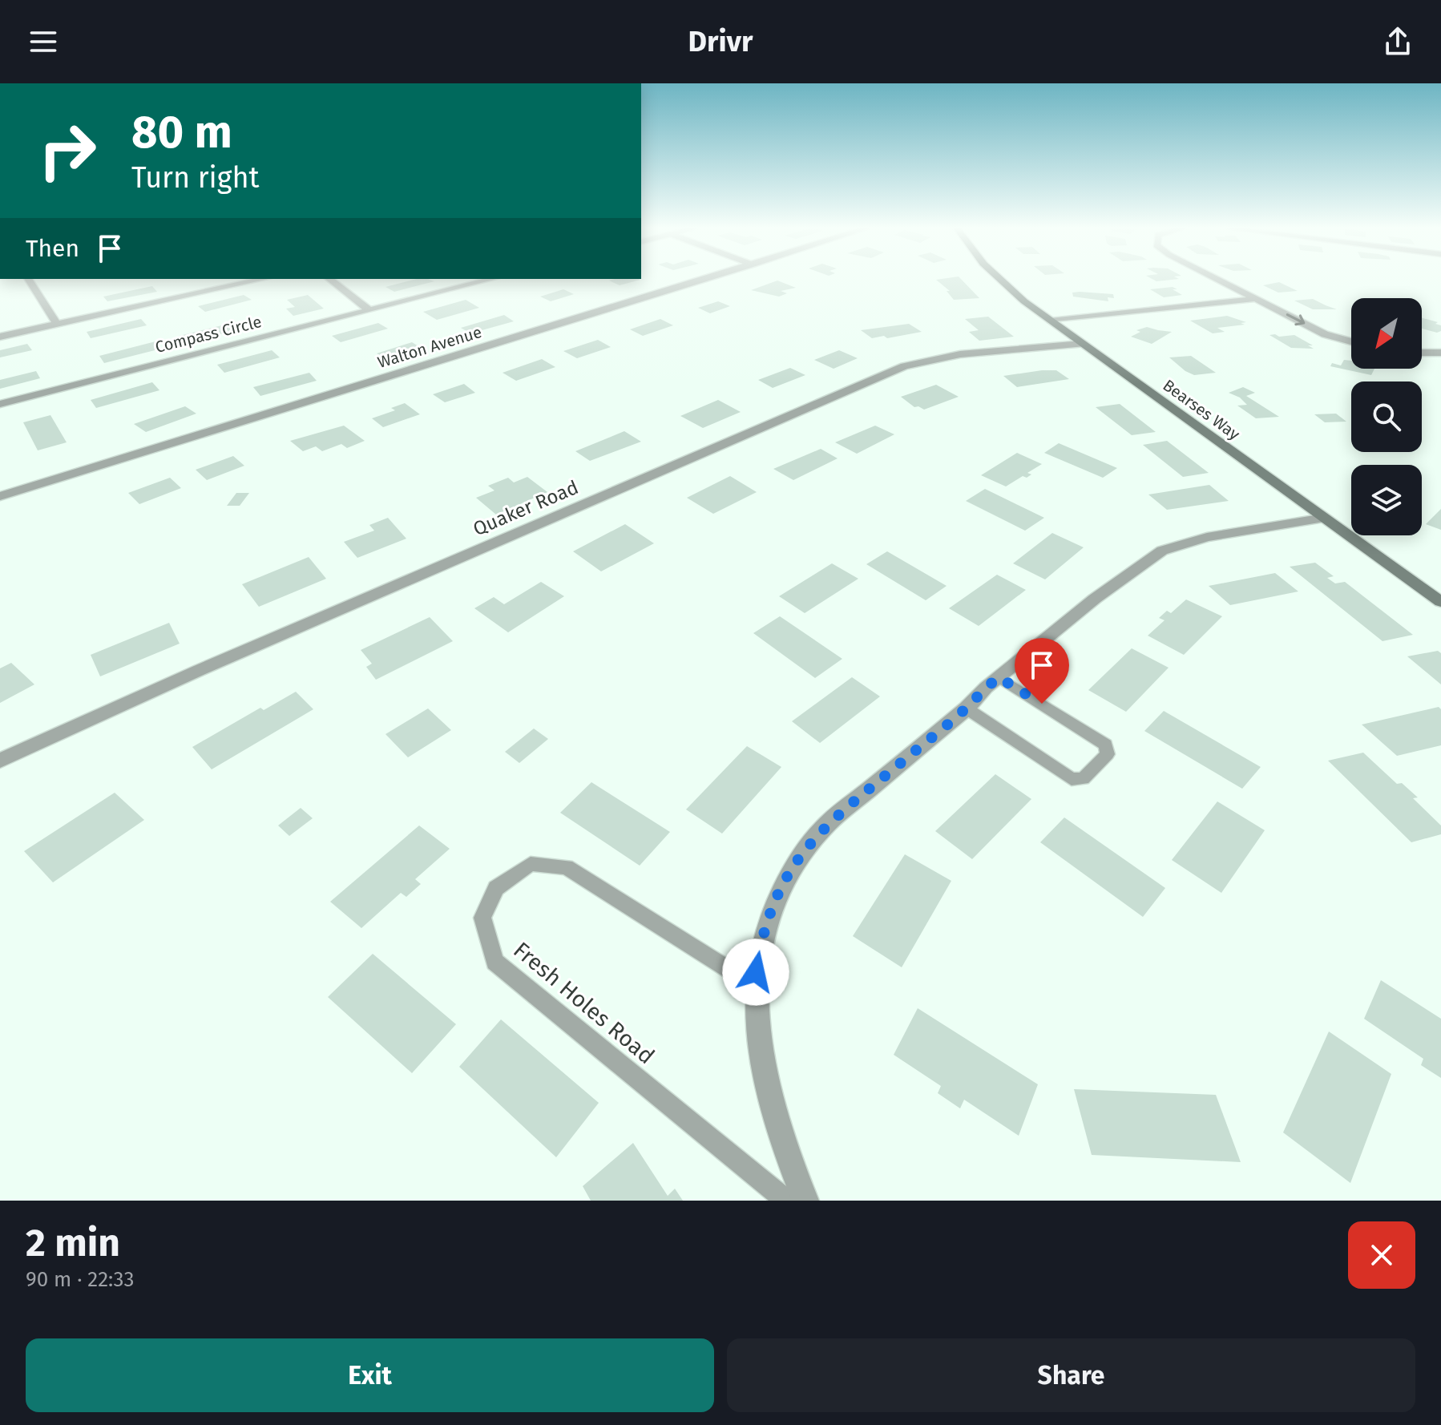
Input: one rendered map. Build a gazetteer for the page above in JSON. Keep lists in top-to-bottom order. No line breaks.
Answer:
{"streets":{"main road":["Bearses Way"],"street":["Compass Circle","Walton Avenue","Quaker Road"],"lane":["Fresh Holes Road"]},"crossings":[["Bearses Way","Quaker Road"]],"north":"bottom left","page":{"header":"Drivr","turn":["80 m","Turn right"],"then":"Then","heading":["2 min","90 m · 22:33"],"buttons":["Exit","Share"]}}
